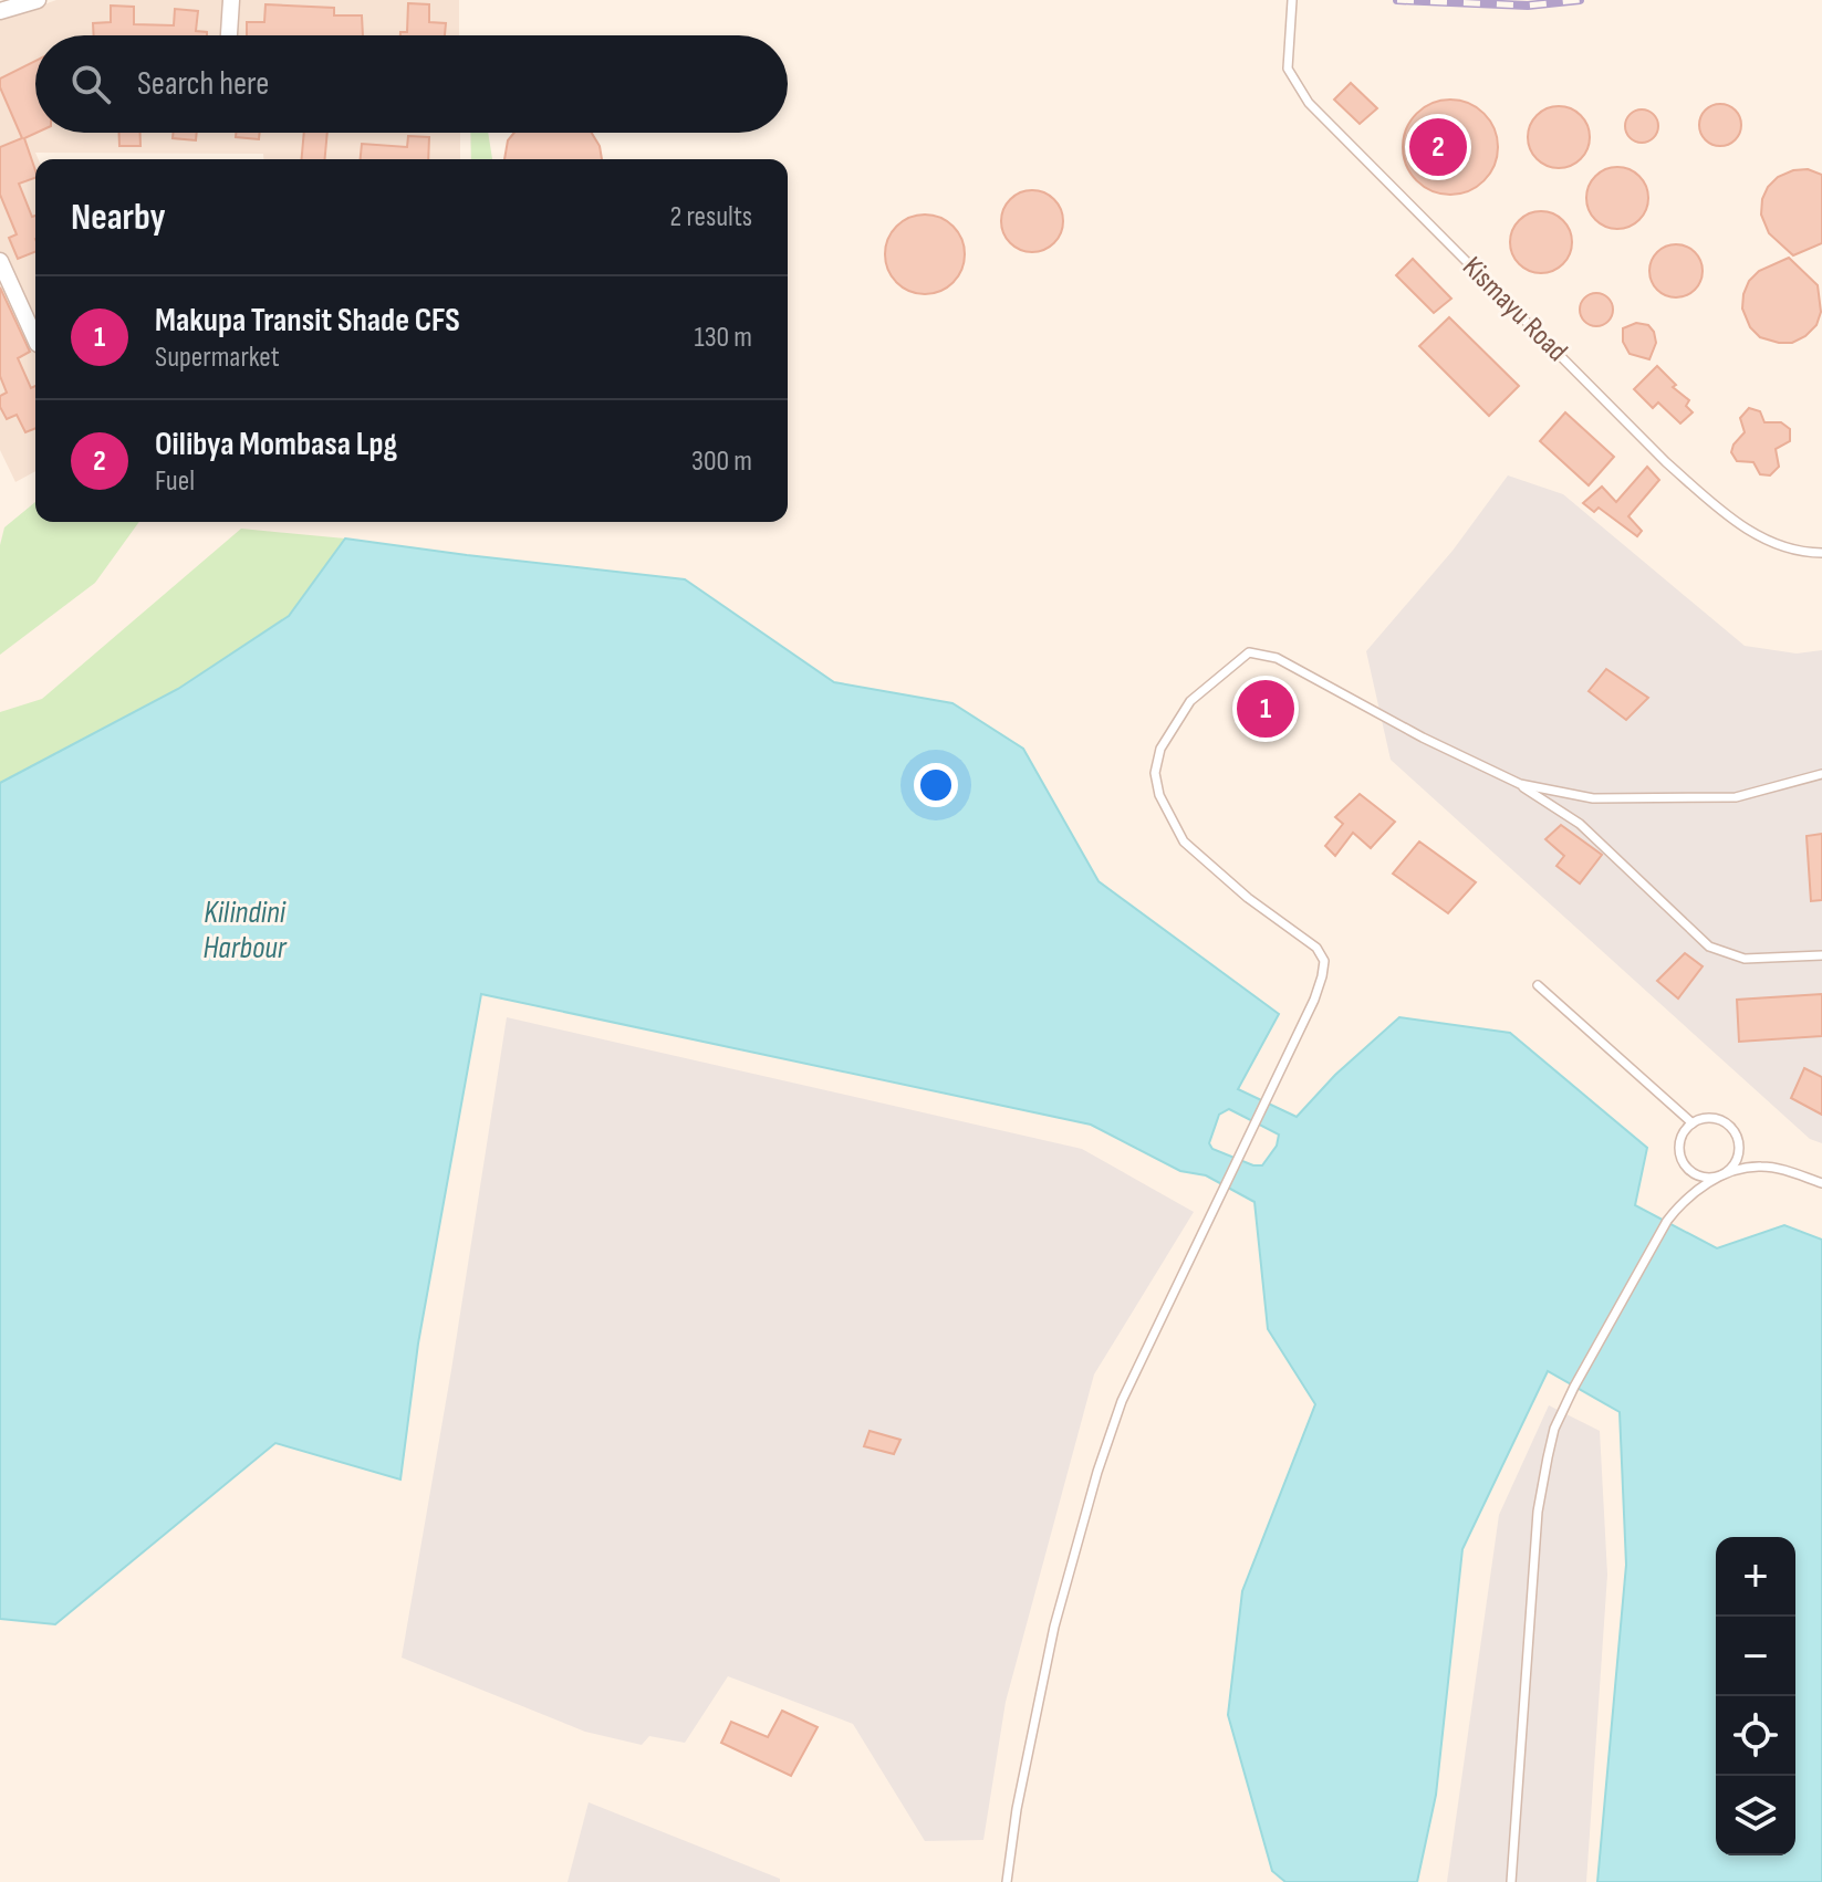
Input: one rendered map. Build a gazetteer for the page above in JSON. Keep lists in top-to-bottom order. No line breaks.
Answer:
{"streets":{"lane":["Kismayu Road"]},"water":["Kilindini Harbour"],"page":{"search":"Search here","pins":["2","1"],"heading":["Nearby","2 results"],"list":[{"mark":"1","name":"Makupa Transit Shade CFS","note":"Supermarket","value":"130 m"},{"mark":"2","name":"Oilibya Mombasa Lpg","note":"Fuel","value":"300 m"}],"map_buttons":["+","−"]}}
